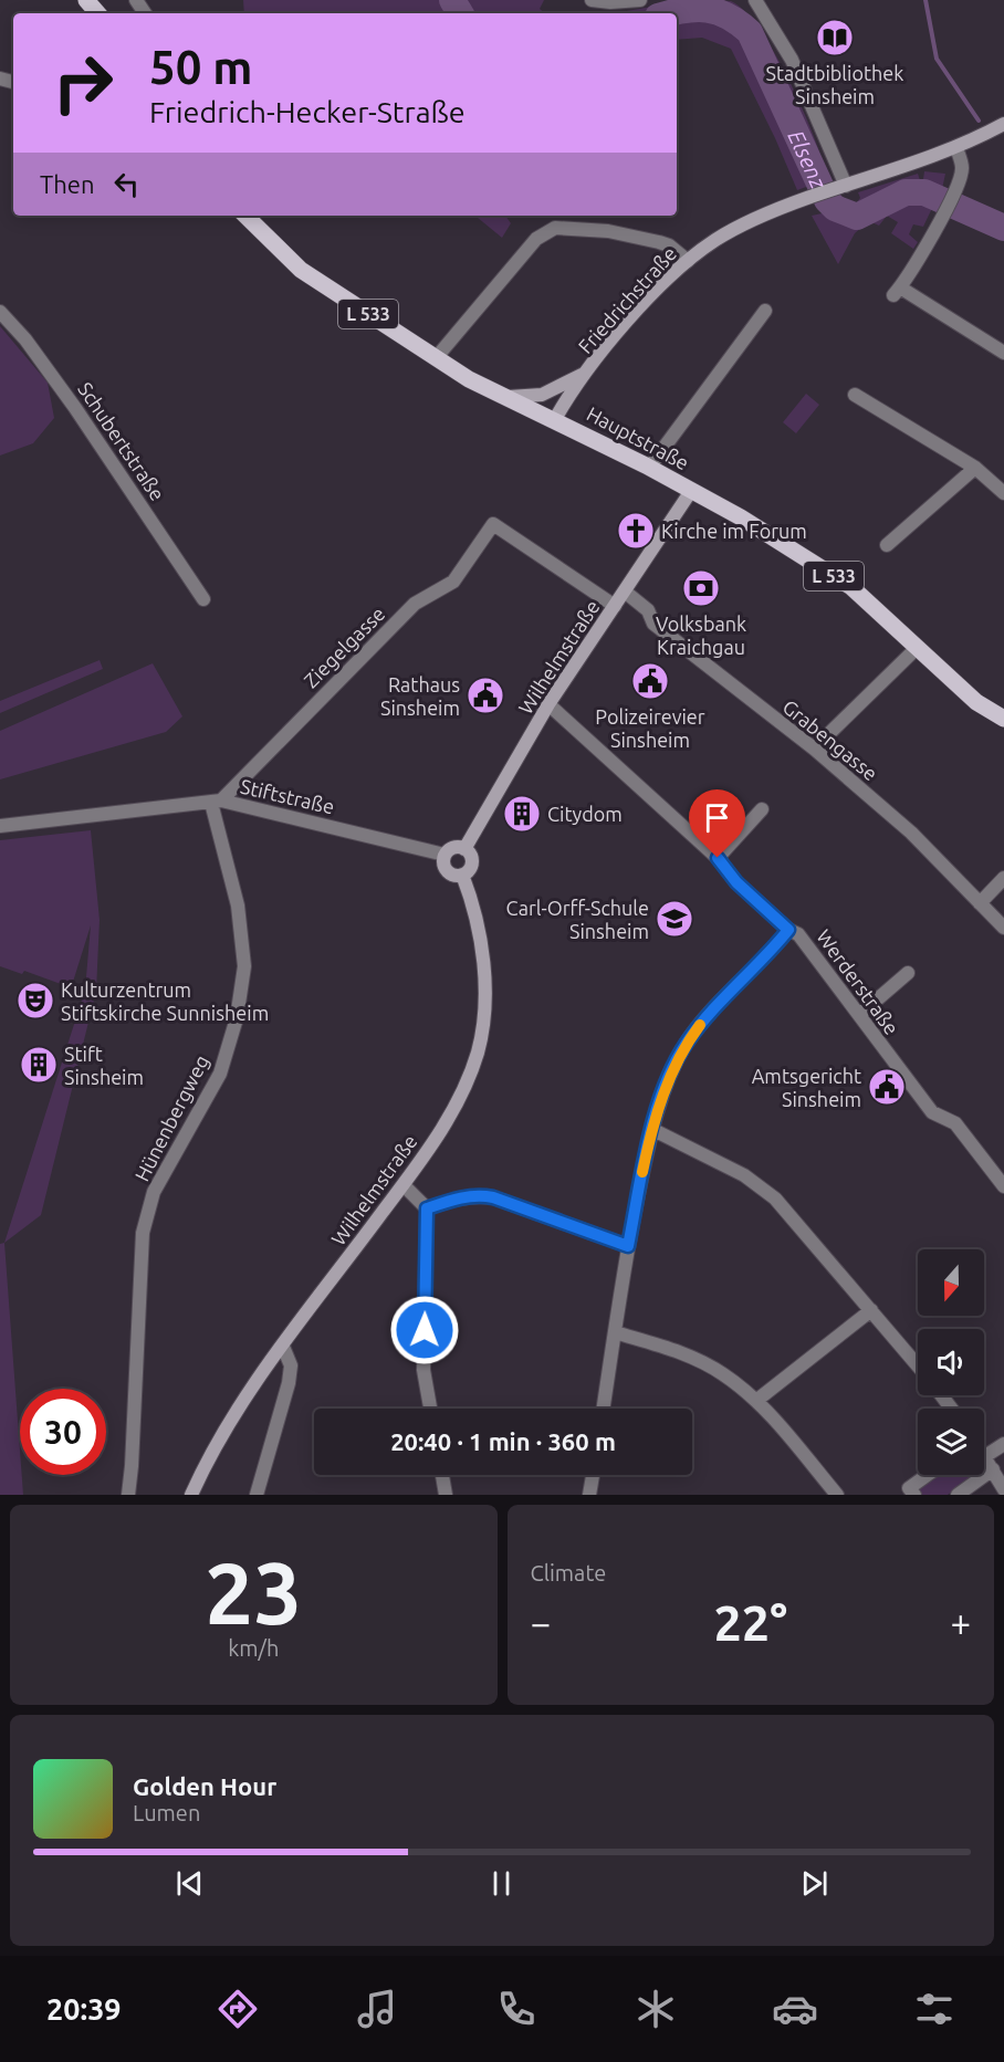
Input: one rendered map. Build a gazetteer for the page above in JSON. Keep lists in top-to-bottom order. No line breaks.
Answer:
{"streets":{"main road":["Friedrichstraße","L 533","Hauptstraße","Wilhelmstraße"],"street":["Schubertstraße","Ziegelgasse","Grabengasse","Stiftstraße","Werderstraße","Hünenbergweg"]},"crossings":[["Friedrichstraße","Hauptstraße"],["Hauptstraße","Wilhelmstraße"],["Ziegelgasse","Wilhelmstraße"],["Ziegelgasse","Stiftstraße"],["Ziegelgasse","Hünenbergweg"],["Wilhelmstraße","Grabengasse"],["Wilhelmstraße","Stiftstraße"],["Wilhelmstraße","Werderstraße"],["Stiftstraße","Hünenbergweg"]],"water":["Elsenz"],"places":{"library":["Stadtbibliothek Sinsheim"],"church":["Kirche im Forum"],"bank":["Volksbank Kraichgau"],"public building":["Polizeirevier Sinsheim","Rathaus Sinsheim","Amtsgericht Sinsheim"],"building":["Citydom","Stift Sinsheim"],"school or university":["Carl-Orff-Schule Sinsheim"],"theatre":["Kulturzentrum Stiftskirche Sunnisheim"]},"north":"bottom","page":{"turn":["50 m","Friedrich-Hecker-Straße"],"then":"Then","limit":"30","trip":"20:40 · 1 min · 360 m","tile":[["23","km/h"],"Climate"],"heat":["−","22°","+"],"song":["Golden Hour","Lumen"],"tabs":"20:39"}}
